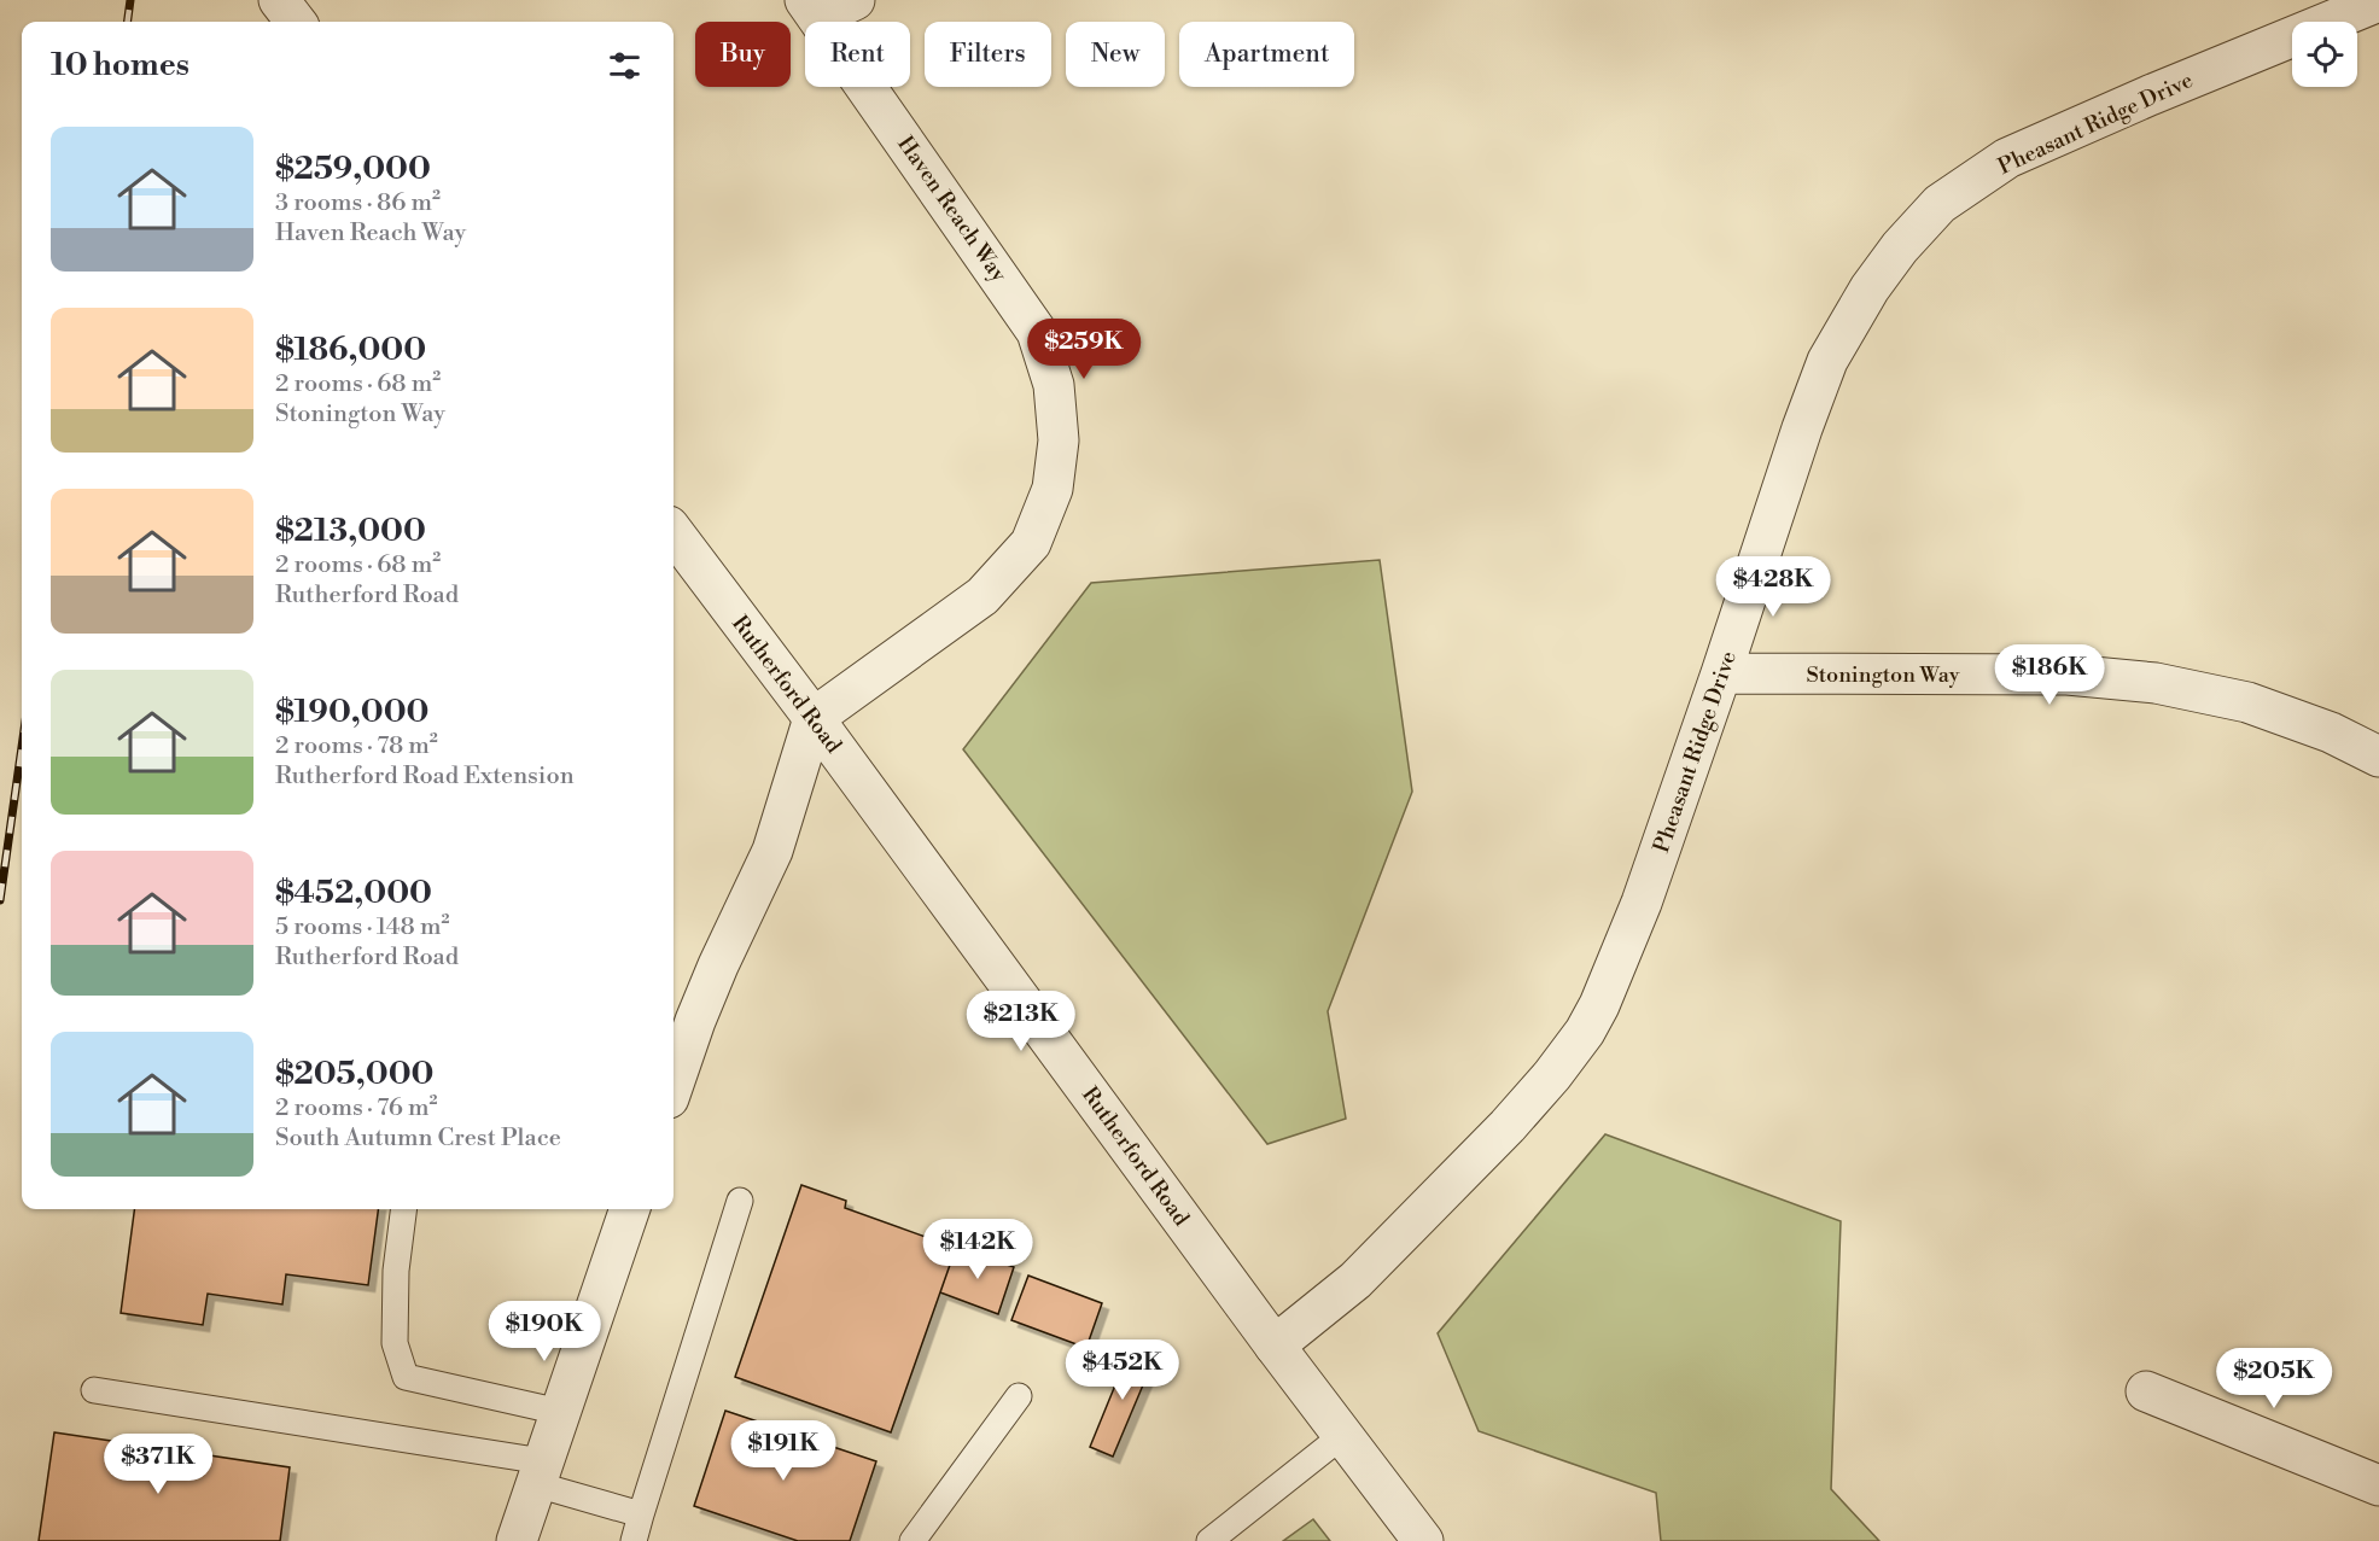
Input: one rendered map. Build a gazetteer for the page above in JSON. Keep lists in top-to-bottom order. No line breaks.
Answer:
{"streets":{"street":["Pheasant Ridge Drive","Haven Reach Way","Stonington Way","Rutherford Road"]},"crossings":[["Pheasant Ridge Drive","Stonington Way"],["Pheasant Ridge Drive","Rutherford Road"],["Haven Reach Way","Rutherford Road"]],"page":{"chip":["Buy","Rent","Filters","New","Apartment"],"heading":"10 homes","list":[{"name":"$259,000","note":"3 rooms · 86 m² · Haven Reach Way"},{"name":"$186,000","note":"2 rooms · 68 m² · Stonington Way"},{"name":"$213,000","note":"2 rooms · 68 m² · Rutherford Road"},{"name":"$190,000","note":"2 rooms · 78 m² · Rutherford Road Extension"},{"name":"$452,000","note":"5 rooms · 148 m² · Rutherford Road"},{"name":"$205,000","note":"2 rooms · 76 m² · South Autumn Crest Place"}],"price":["$259K","$428K","$186K","$213K","$142K","$190K","$452K","$205K","$191K","$371K"]}}
